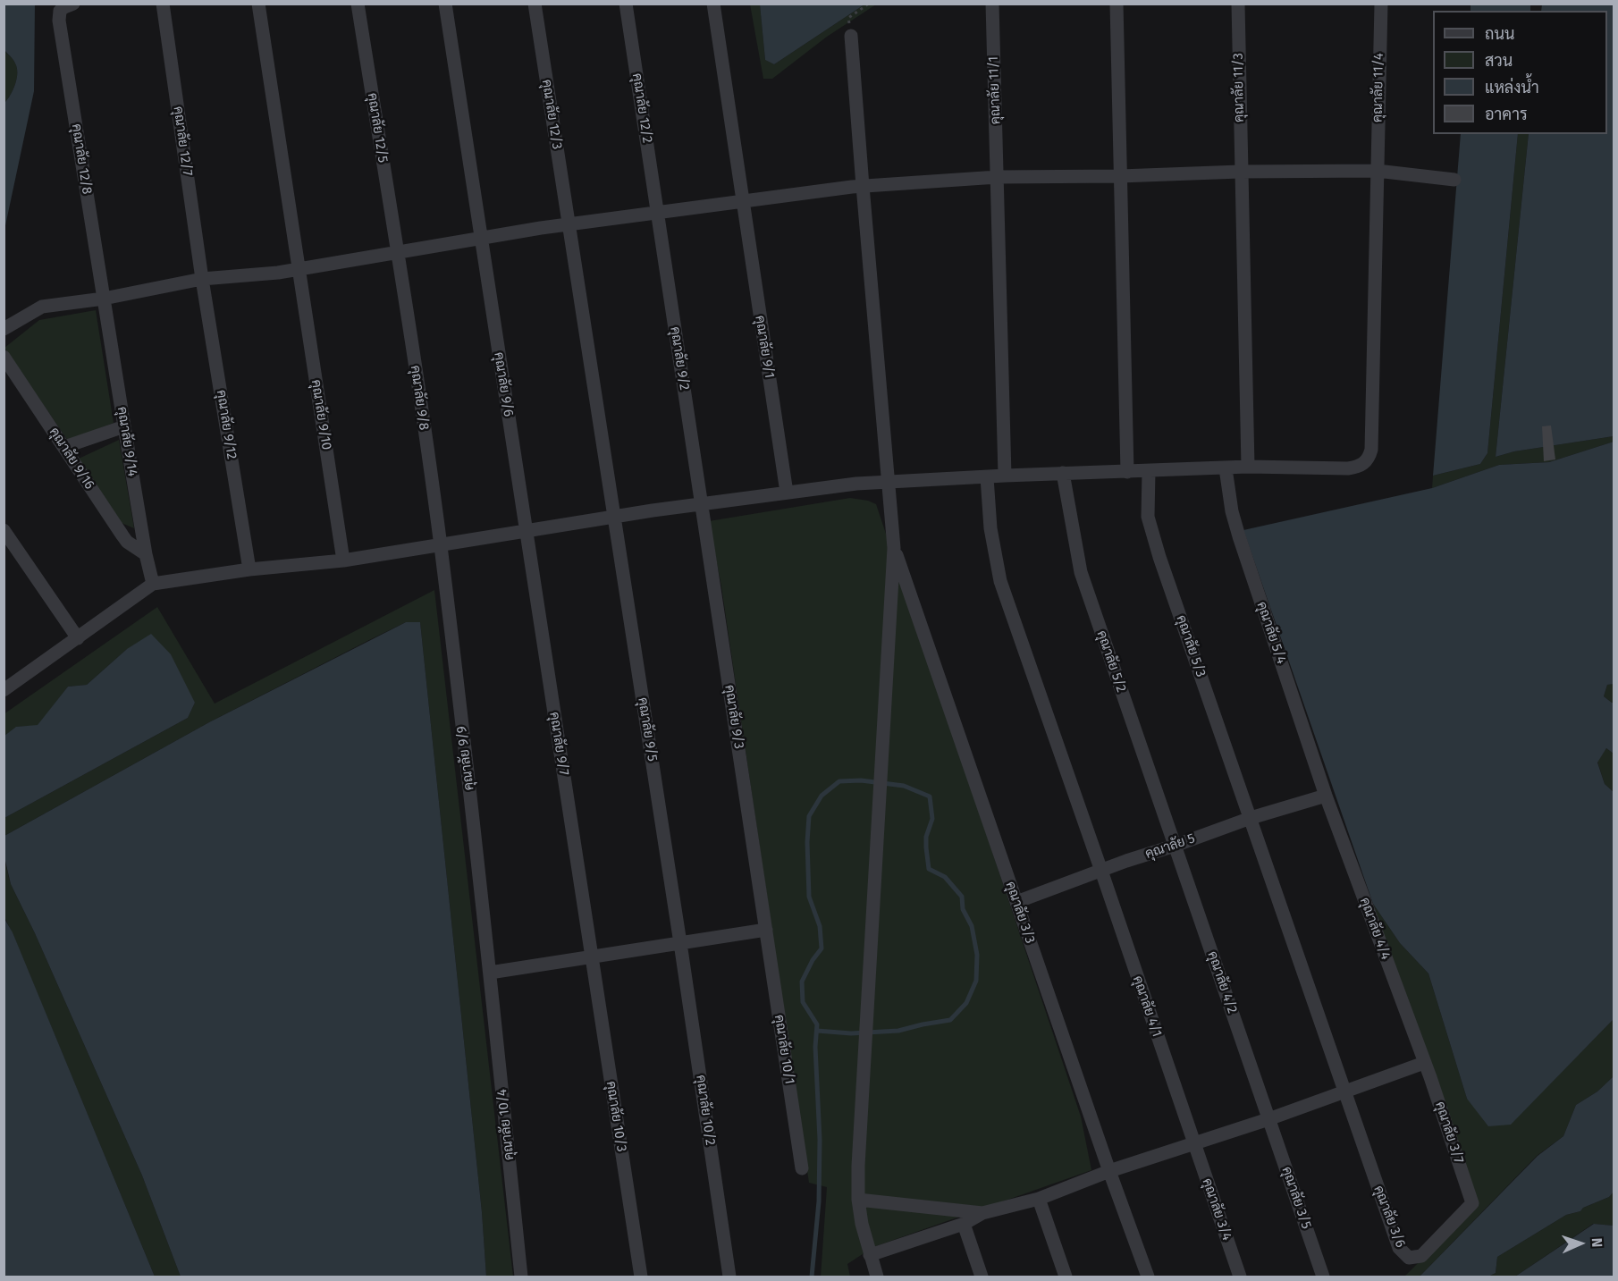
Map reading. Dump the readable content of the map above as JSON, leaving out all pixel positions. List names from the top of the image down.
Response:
{
  "streets": {
    "street": [
      "คุณาลัย 11/3",
      "คุณาลัย 11/4",
      "คุณาลัย 11/1",
      "คุณาลัย 12/2",
      "คุณาลัย 12/3",
      "คุณาลัย 12/5",
      "คุณาลัย 12/7",
      "คุณาลัย 12/8",
      "คุณาลัย 9/1",
      "คุณาลัย 9/2",
      "คุณาลัย 9/6",
      "คุณาลัย 9/8",
      "คุณาลัย 9/10",
      "คุณาลัย 9/12",
      "คุณาลัย 9/14",
      "คุณาลัย 9/16",
      "คุณาลัย 5/4",
      "คุณาลัย 5/3",
      "คุณาลัย 5/2",
      "คุณาลัย 9/3",
      "คุณาลัย 9/5",
      "คุณาลัย 9/7",
      "คุณาลัย 9/9",
      "คุณาลัย 5",
      "คุณาลัย 3/3",
      "คุณาลัย 4/4",
      "คุณาลัย 4/2",
      "คุณาลัย 4/1",
      "คุณาลัย 10/1",
      "คุณาลัย 10/2",
      "คุณาลัย 10/3",
      "คุณาลัย 10/4",
      "คุณาลัย 3/7",
      "คุณาลัย 3/5",
      "คุณาลัย 3/4",
      "คุณาลัย 3/6"
    ]
  },
  "crossings": [
    ["คุณาลัย 11/3", "คุณาลัย 11/4"],
    ["คุณาลัย 12/2", "คุณาลัย 9/2"],
    ["คุณาลัย 12/3", "คุณาลัย 9/5"],
    ["คุณาลัย 12/5", "คุณาลัย 9/8"],
    ["คุณาลัย 12/7", "คุณาลัย 9/12"],
    ["คุณาลัย 12/8", "คุณาลัย 9/14"],
    ["คุณาลัย 9/2", "คุณาลัย 9/3"],
    ["คุณาลัย 9/6", "คุณาลัย 9/7"],
    ["คุณาลัย 9/8", "คุณาลัย 9/9"],
    ["คุณาลัย 9/14", "คุณาลัย 9/16"],
    ["คุณาลัย 5/4", "คุณาลัย 5"],
    ["คุณาลัย 5/4", "คุณาลัย 4/4"],
    ["คุณาลัย 5/3", "คุณาลัย 5"],
    ["คุณาลัย 5/3", "คุณาลัย 3/6"],
    ["คุณาลัย 5/2", "คุณาลัย 5"],
    ["คุณาลัย 5/2", "คุณาลัย 4/2"],
    ["คุณาลัย 9/3", "คุณาลัย 10/1"],
    ["คุณาลัย 9/5", "คุณาลัย 10/2"],
    ["คุณาลัย 9/7", "คุณาลัย 10/3"],
    ["คุณาลัย 9/9", "คุณาลัย 10/4"],
    ["คุณาลัย 5", "คุณาลัย 3/3"],
    ["คุณาลัย 5", "คุณาลัย 4/4"],
    ["คุณาลัย 5", "คุณาลัย 4/2"],
    ["คุณาลัย 5", "คุณาลัย 4/1"],
    ["คุณาลัย 4/4", "คุณาลัย 3/7"],
    ["คุณาลัย 4/2", "คุณาลัย 3/5"],
    ["คุณาลัย 4/1", "คุณาลัย 3/4"],
    ["คุณาลัย 3/7", "คุณาลัย 3/6"]
  ],
  "legend": [
    "ถนน",
    "สวน",
    "แหล่งน้ำ",
    "อาคาร"
  ],
  "north": "right"
}
